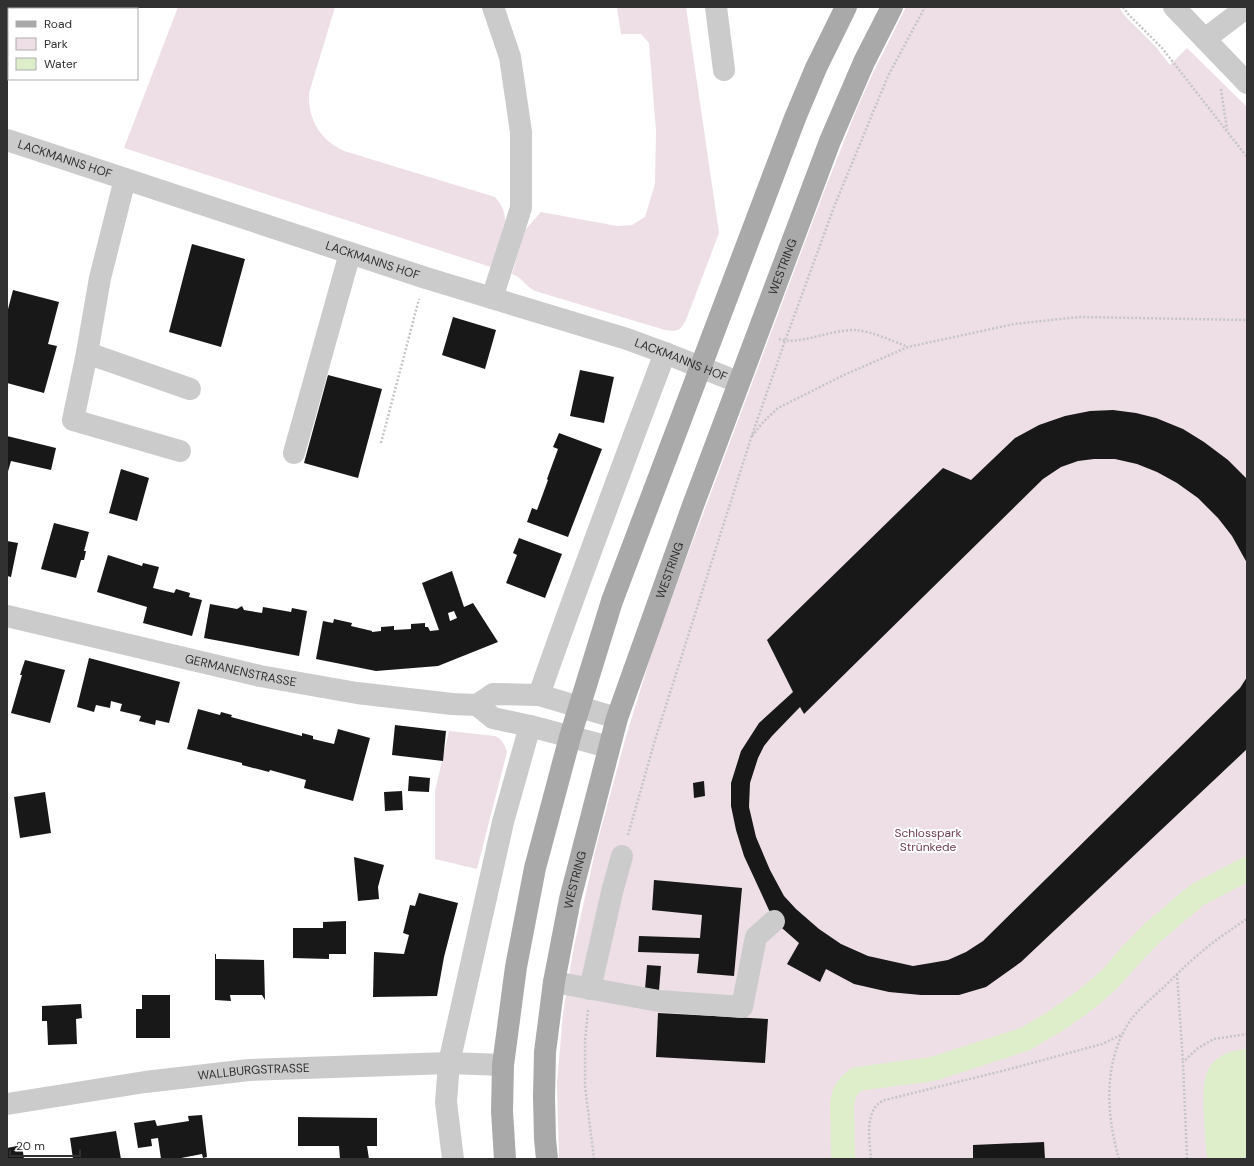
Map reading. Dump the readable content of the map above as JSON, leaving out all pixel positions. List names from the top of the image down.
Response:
{
  "streets": {
    "main road": ["WESTRING"],
    "street": ["LACKMANNS HOF", "GERMANENSTRASSE", "WALLBURGSTRASSE"]
  },
  "crossings": [
    ["LACKMANNS HOF", "WESTRING"]
  ],
  "parks": ["Schlosspark Strünkede"],
  "legend": ["Road", "Park", "Water"],
  "scale_bar": "20 m"
}
